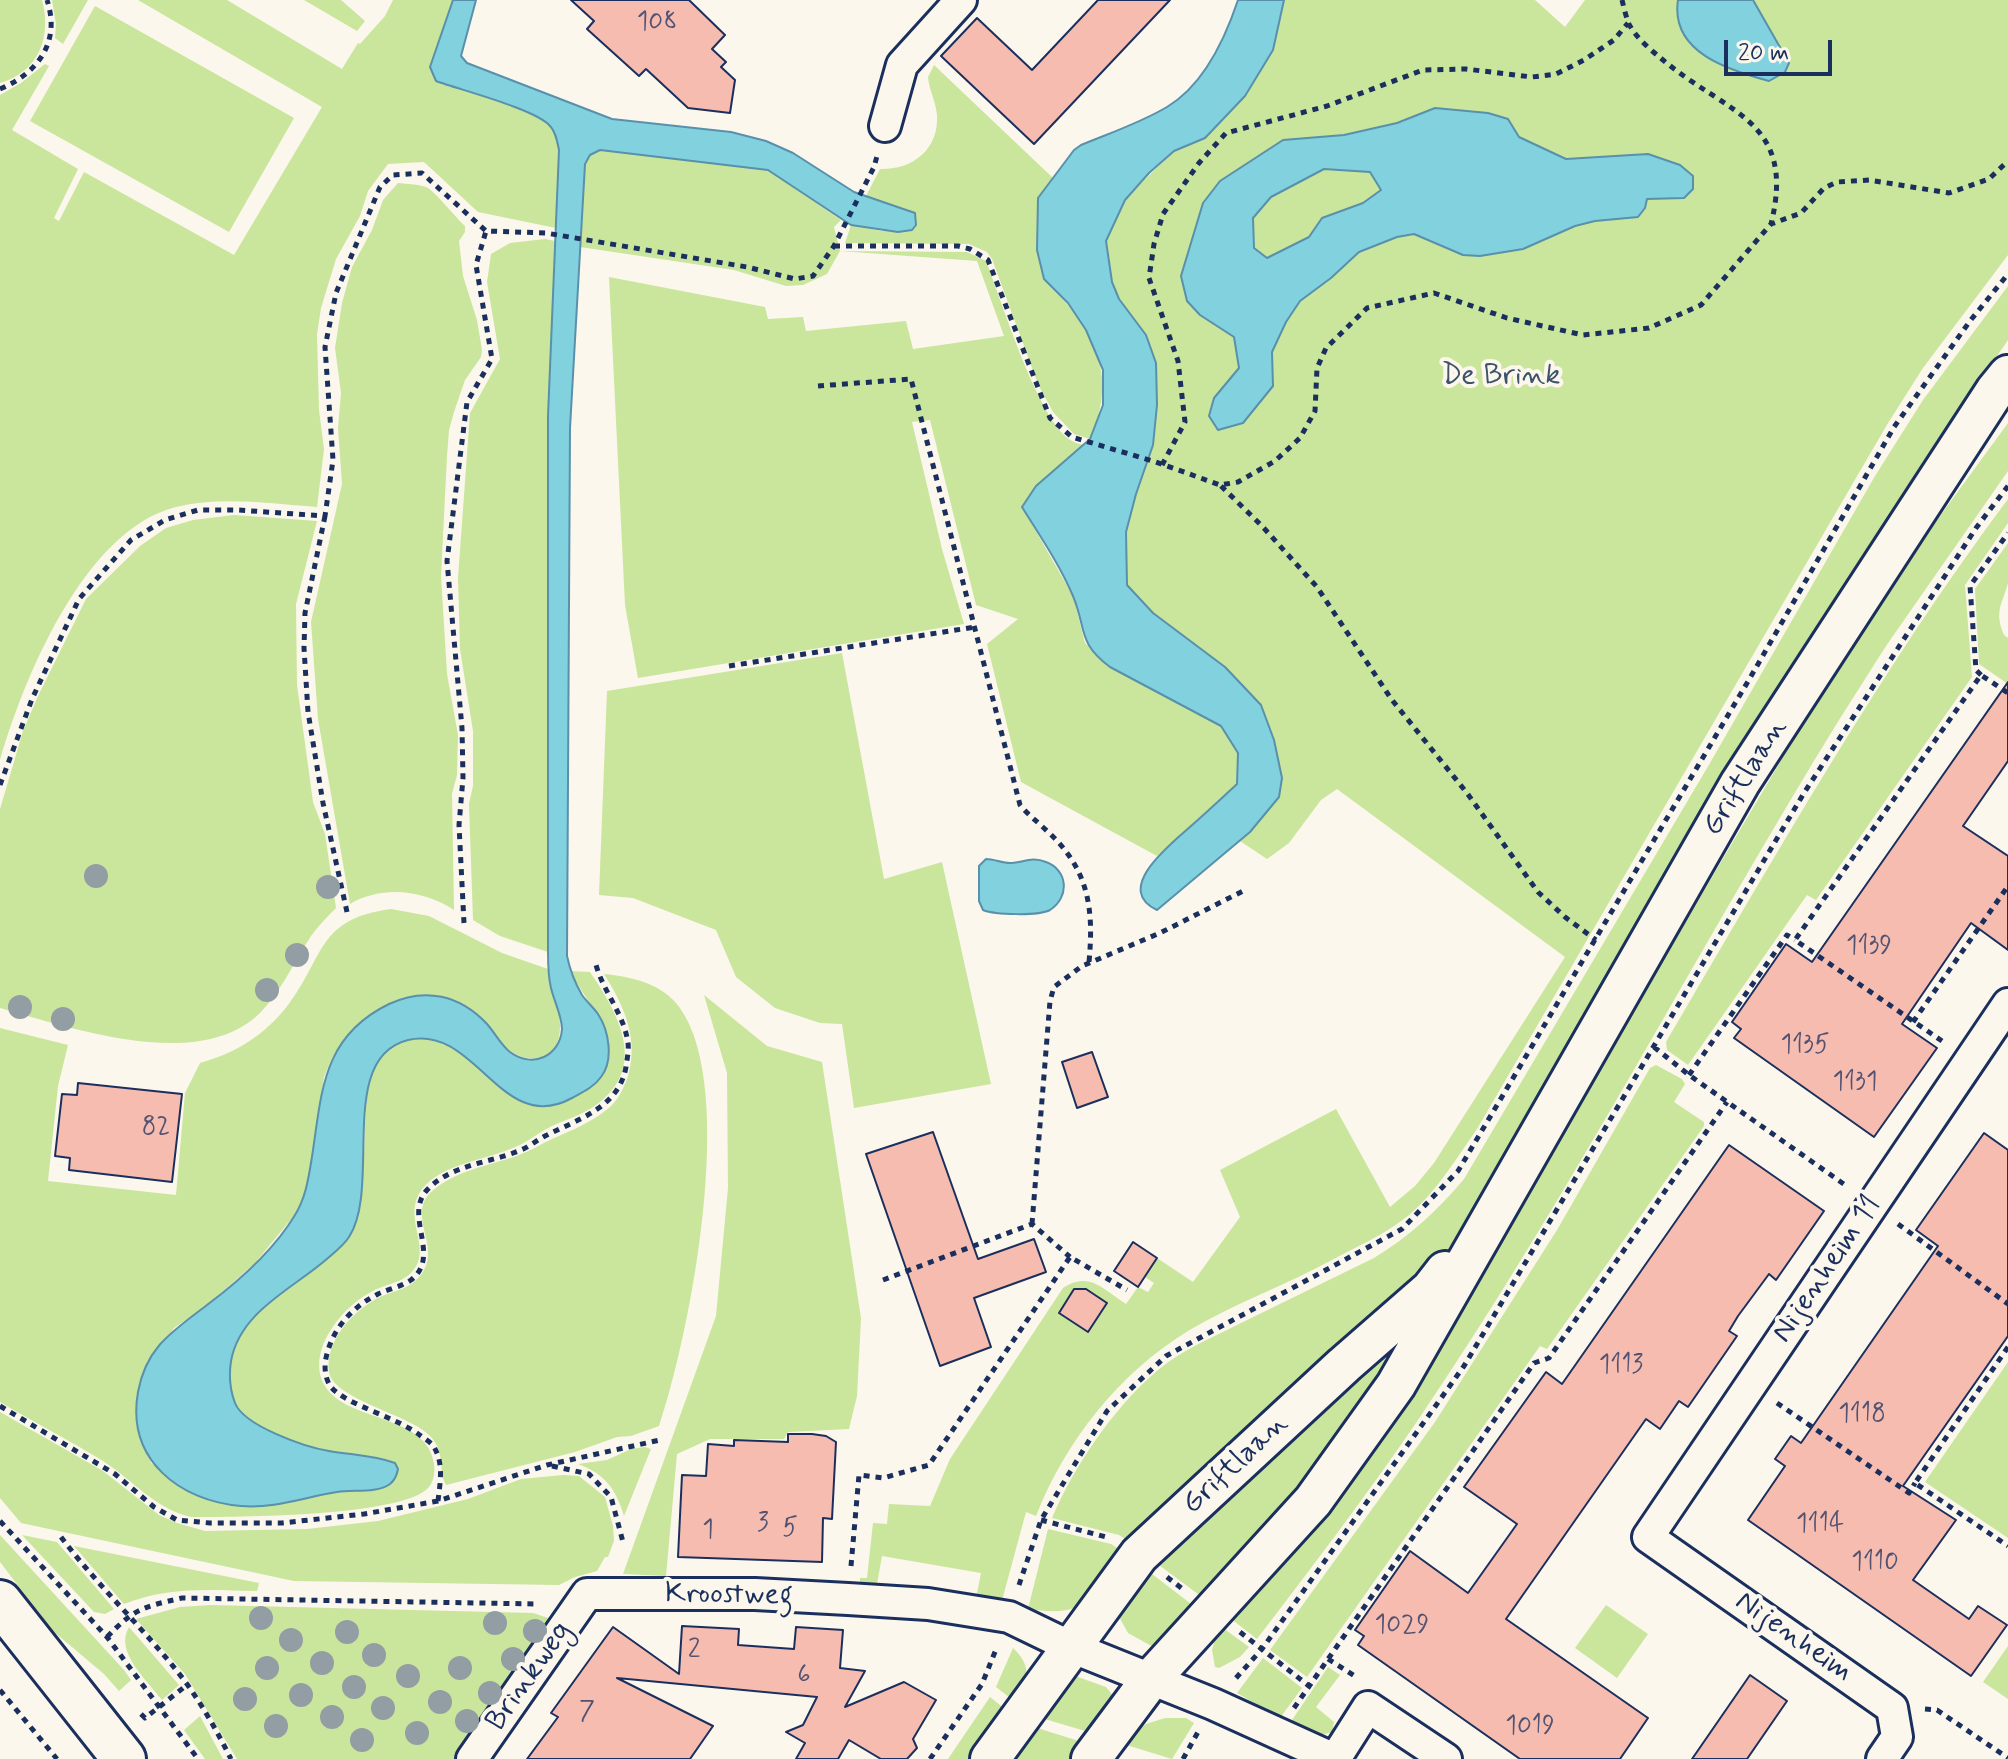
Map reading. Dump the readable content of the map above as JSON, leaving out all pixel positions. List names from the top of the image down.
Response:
{
  "streets": {
    "street": [
      "Griftlaan",
      "Nijenheim 11",
      "Kroostweg",
      "Nijenheim",
      "Brinkweg"
    ]
  },
  "crossings": [
    ["Griftlaan", "Kroostweg"],
    ["Nijenheim 11", "Nijenheim"],
    ["Kroostweg", "Brinkweg"]
  ],
  "parks": ["De Brink"],
  "house_numbers": [
    "108",
    "1139",
    "1135",
    "1131",
    "82",
    "1113",
    "1118",
    "3",
    "1114",
    "5",
    "1",
    "1110",
    "1029",
    "2",
    "6",
    "7",
    "1019"
  ],
  "scale_bar": "20 m"
}
